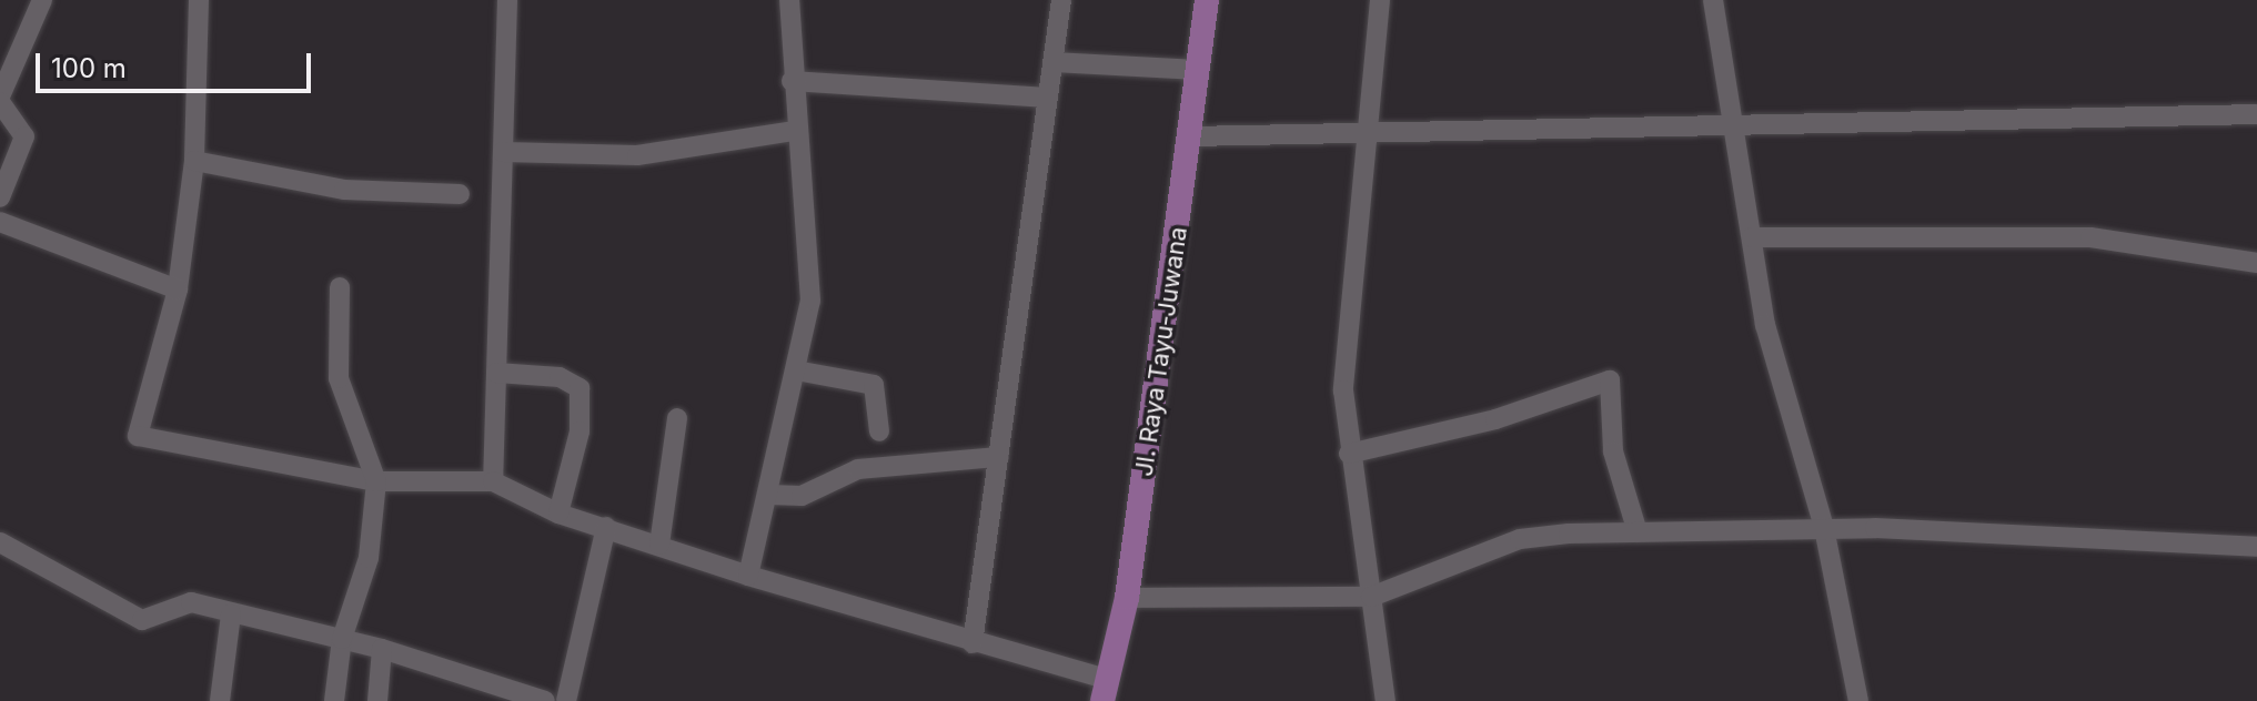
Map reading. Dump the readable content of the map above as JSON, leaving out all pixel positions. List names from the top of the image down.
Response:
{
  "streets": {
    "main road": ["Jl. Raya Tayu-Juwana"]
  },
  "scale_bar": "100 m"
}
